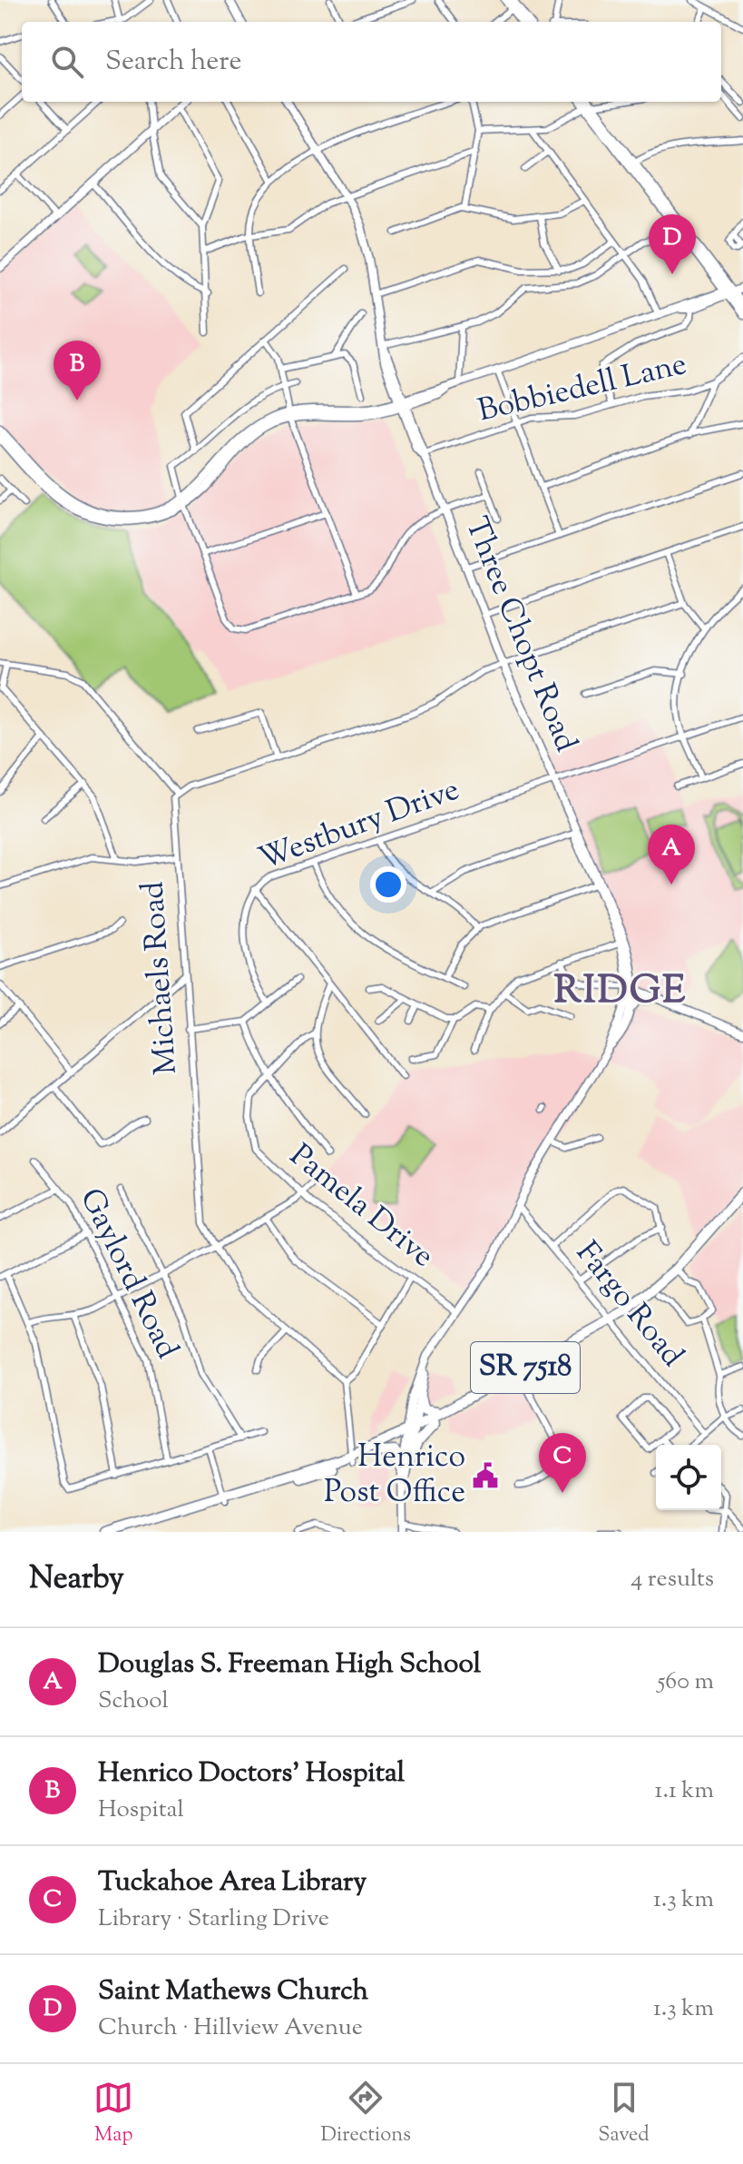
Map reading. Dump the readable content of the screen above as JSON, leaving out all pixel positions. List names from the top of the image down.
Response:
{
  "streets": {
    "highway": ["SR 7518"],
    "main road": ["Three Chopt Road"],
    "street": [
      "Bobbiedell Lane",
      "Westbury Drive",
      "Michaels Road",
      "Pamela Drive",
      "Gaylord Road",
      "Fargo Road"
    ]
  },
  "crossings": [
    ["Bobbiedell Lane", "Three Chopt Road"],
    ["Three Chopt Road", "Westbury Drive"],
    ["Three Chopt Road", "Pamela Drive"],
    ["Three Chopt Road", "Fargo Road"],
    ["Three Chopt Road", "SR 7518"],
    ["Fargo Road", "SR 7518"]
  ],
  "districts": ["RIDGE"],
  "places": {
    "public building": ["Henrico Post Office"]
  },
  "page": {
    "search": "Search here",
    "pins": [
      "D",
      "B",
      "A",
      "C"
    ],
    "heading": ["Nearby", "4 results"],
    "list": [
      {
        "mark": "A",
        "name": "Douglas S. Freeman High School",
        "note": "School",
        "value": "560 m"
      },
      {
        "mark": "B",
        "name": "Henrico Doctors' Hospital",
        "note": "Hospital",
        "value": "1.1 km"
      },
      {
        "mark": "C",
        "name": "Tuckahoe Area Library",
        "note": "Library · Starling Drive",
        "value": "1.3 km"
      },
      {
        "mark": "D",
        "name": "Saint Mathews Church",
        "note": "Church · Hillview Avenue",
        "value": "1.3 km"
      }
    ],
    "nav": ["Map", "Directions", "Saved"]
  }
}
